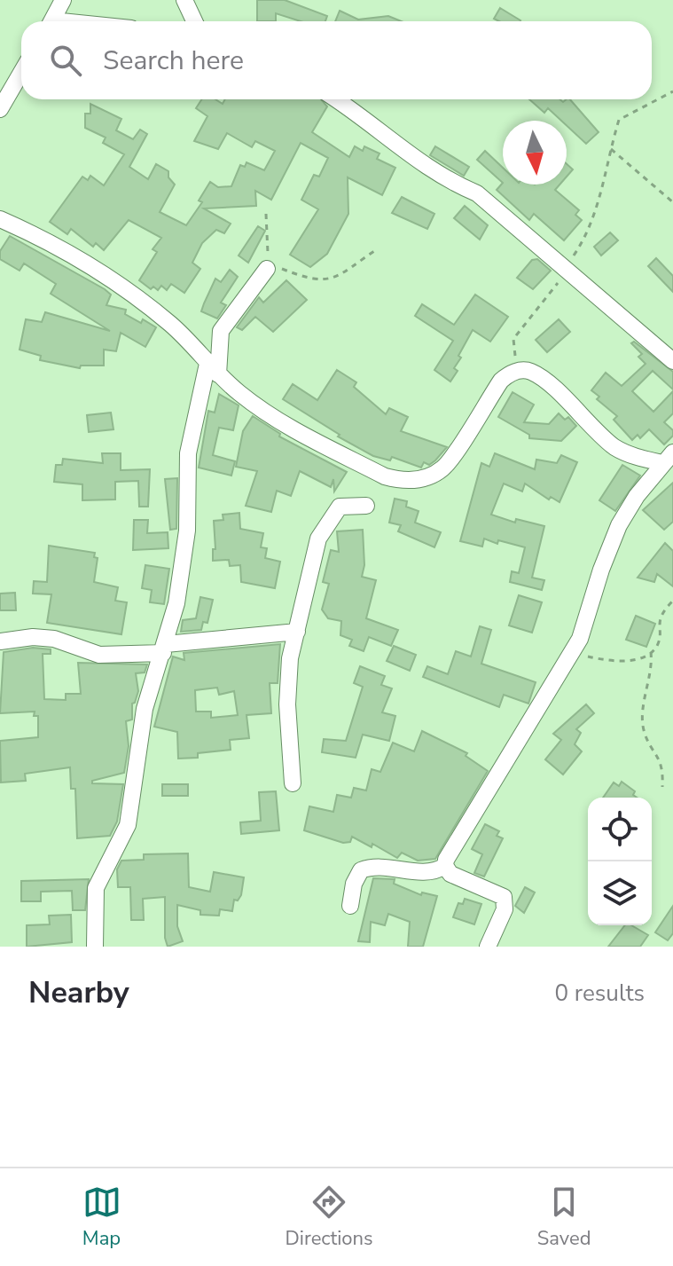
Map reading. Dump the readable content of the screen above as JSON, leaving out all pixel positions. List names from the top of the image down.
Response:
{
  "north": "bottom",
  "page": {
    "search": "Search here",
    "heading": ["Nearby", "0 results"],
    "nav": ["Map", "Directions", "Saved"]
  }
}
